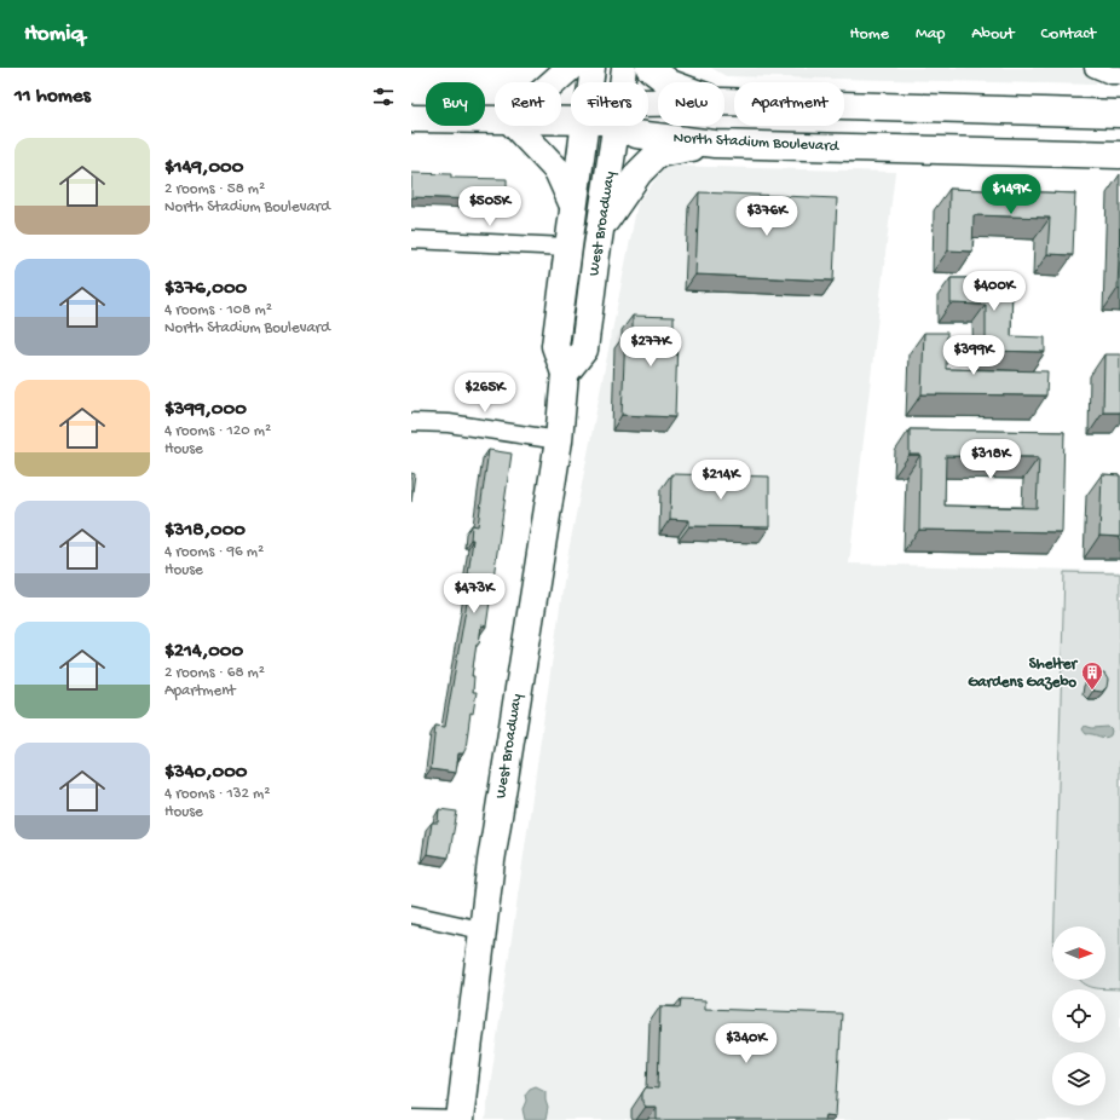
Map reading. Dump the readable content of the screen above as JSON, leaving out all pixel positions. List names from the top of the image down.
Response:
{
  "streets": {
    "main road": ["North Stadium Boulevard", "West Broadway"]
  },
  "places": {
    "building": ["Shelter Gardens Gazebo"]
  },
  "north": "right",
  "page": {
    "header": "Homiq",
    "nav": [
      "Home",
      "Map",
      "About",
      "Contact"
    ],
    "heading": "11 homes",
    "chip": [
      "Buy",
      "Rent",
      "Filters",
      "New",
      "Apartment"
    ],
    "list": [
      {
        "name": "$149,000",
        "note": "2 rooms · 58 m² · North Stadium Boulevard"
      },
      {
        "name": "$376,000",
        "note": "4 rooms · 108 m² · North Stadium Boulevard"
      },
      {
        "name": "$399,000",
        "note": "4 rooms · 120 m² · House"
      },
      {
        "name": "$318,000",
        "note": "4 rooms · 96 m² · House"
      },
      {
        "name": "$214,000",
        "note": "2 rooms · 68 m² · Apartment"
      },
      {
        "name": "$340,000",
        "note": "4 rooms · 132 m² · House"
      }
    ],
    "price": [
      "$149K",
      "$505K",
      "$376K",
      "$400K",
      "$277K",
      "$399K",
      "$265K",
      "$318K",
      "$214K",
      "$473K",
      "$340K"
    ]
  }
}
